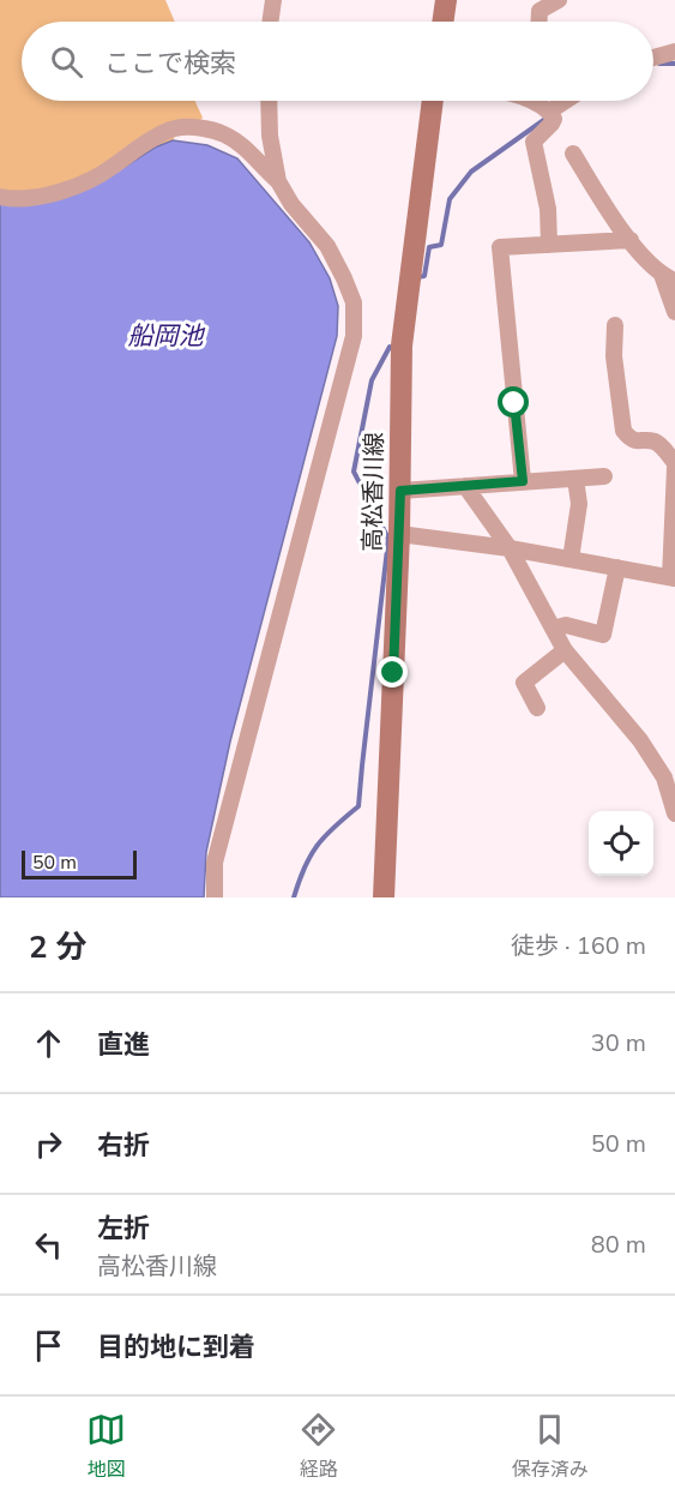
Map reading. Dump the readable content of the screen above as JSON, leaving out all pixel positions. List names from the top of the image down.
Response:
{
  "streets": {
    "main road": ["高松香川線"]
  },
  "water": ["船岡池"],
  "scale_bar": "50 m",
  "page": {
    "search": "ここで検索",
    "scale": "50 m",
    "heading": ["2 分", "徒歩 · 160 m"],
    "list": [
      ["直進", "30 m"],
      ["右折", "50 m"],
      ["左折", "高松香川線", "80 m"],
      "目的地に到着"
    ],
    "nav": ["地図", "経路", "保存済み"]
  }
}
